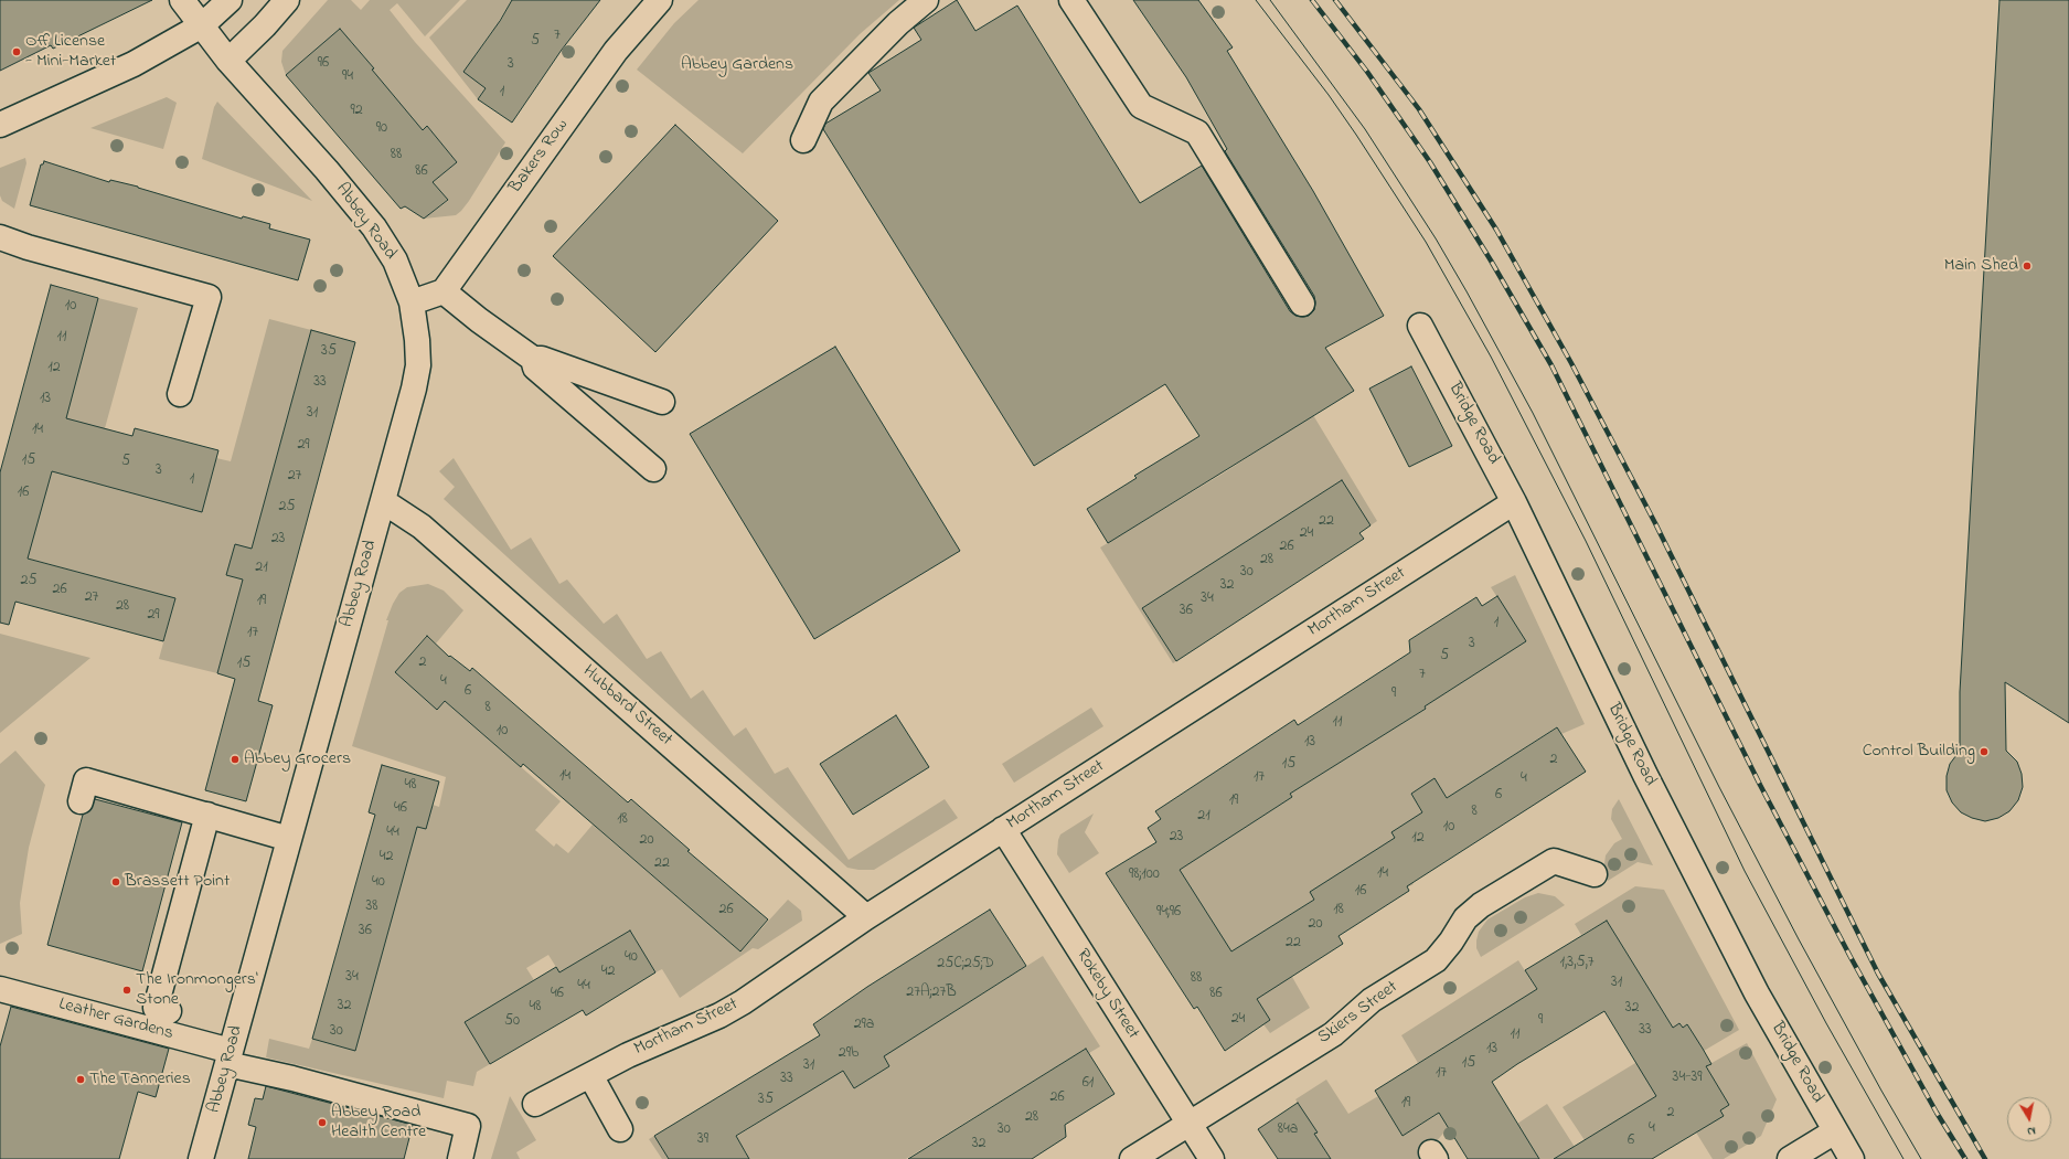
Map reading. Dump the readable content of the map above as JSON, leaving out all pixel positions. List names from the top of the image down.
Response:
{
  "streets": {
    "street": [
      "Bakers Row",
      "Abbey Road",
      "Bridge Road",
      "Mortham Street",
      "Hubbard Street",
      "Rokeby Street",
      "Skiers Street",
      "Leather Gardens"
    ]
  },
  "crossings": [
    ["Abbey Road", "Hubbard Street"],
    ["Abbey Road", "Leather Gardens"],
    ["Bridge Road", "Mortham Street"],
    ["Mortham Street", "Hubbard Street"],
    ["Mortham Street", "Rokeby Street"],
    ["Rokeby Street", "Skiers Street"]
  ],
  "parks": ["Abbey Gardens"],
  "places": [
    "Off License - Mini-Market",
    "Main Shed",
    "Control Building",
    "Abbey Grocers",
    "Brassett Point",
    "The Ironmongers' Stone",
    "The Tanneries",
    "Abbey Road Health Centre"
  ],
  "house_numbers": [
    "7",
    "5",
    "96",
    "3",
    "94",
    "1",
    "92",
    "90",
    "88",
    "86",
    "10",
    "11",
    "35",
    "12",
    "33",
    "13",
    "31",
    "14",
    "29",
    "15",
    "5",
    "3",
    "27",
    "1",
    "16",
    "25",
    "22",
    "24",
    "23",
    "26",
    "28",
    "21",
    "30",
    "25",
    "32",
    "26",
    "27",
    "34",
    "19",
    "28",
    "36",
    "29",
    "1",
    "17",
    "3",
    "5",
    "2",
    "15",
    "7",
    "4",
    "6",
    "9",
    "8",
    "11",
    "10",
    "13",
    "2",
    "15",
    "14",
    "17",
    "4",
    "48",
    "6",
    "19",
    "46",
    "8",
    "21",
    "18",
    "10",
    "44",
    "23",
    "12",
    "20",
    "42",
    "22",
    "14",
    "98;100",
    "40",
    "16",
    "38",
    "26",
    "18",
    "94;96",
    "20",
    "36",
    "22",
    "40",
    "1,3,5,7",
    "25C;25;D",
    "42",
    "34",
    "88",
    "31",
    "44",
    "27A;27B",
    "46",
    "86",
    "32",
    "48",
    "32",
    "24",
    "9",
    "50",
    "29a",
    "33",
    "30",
    "11",
    "13",
    "29b",
    "15",
    "31",
    "17",
    "34-39",
    "33",
    "61",
    "26",
    "35",
    "19",
    "2",
    "28",
    "4",
    "30",
    "84a",
    "39",
    "6",
    "32"
  ],
  "north": "bottom"
}
